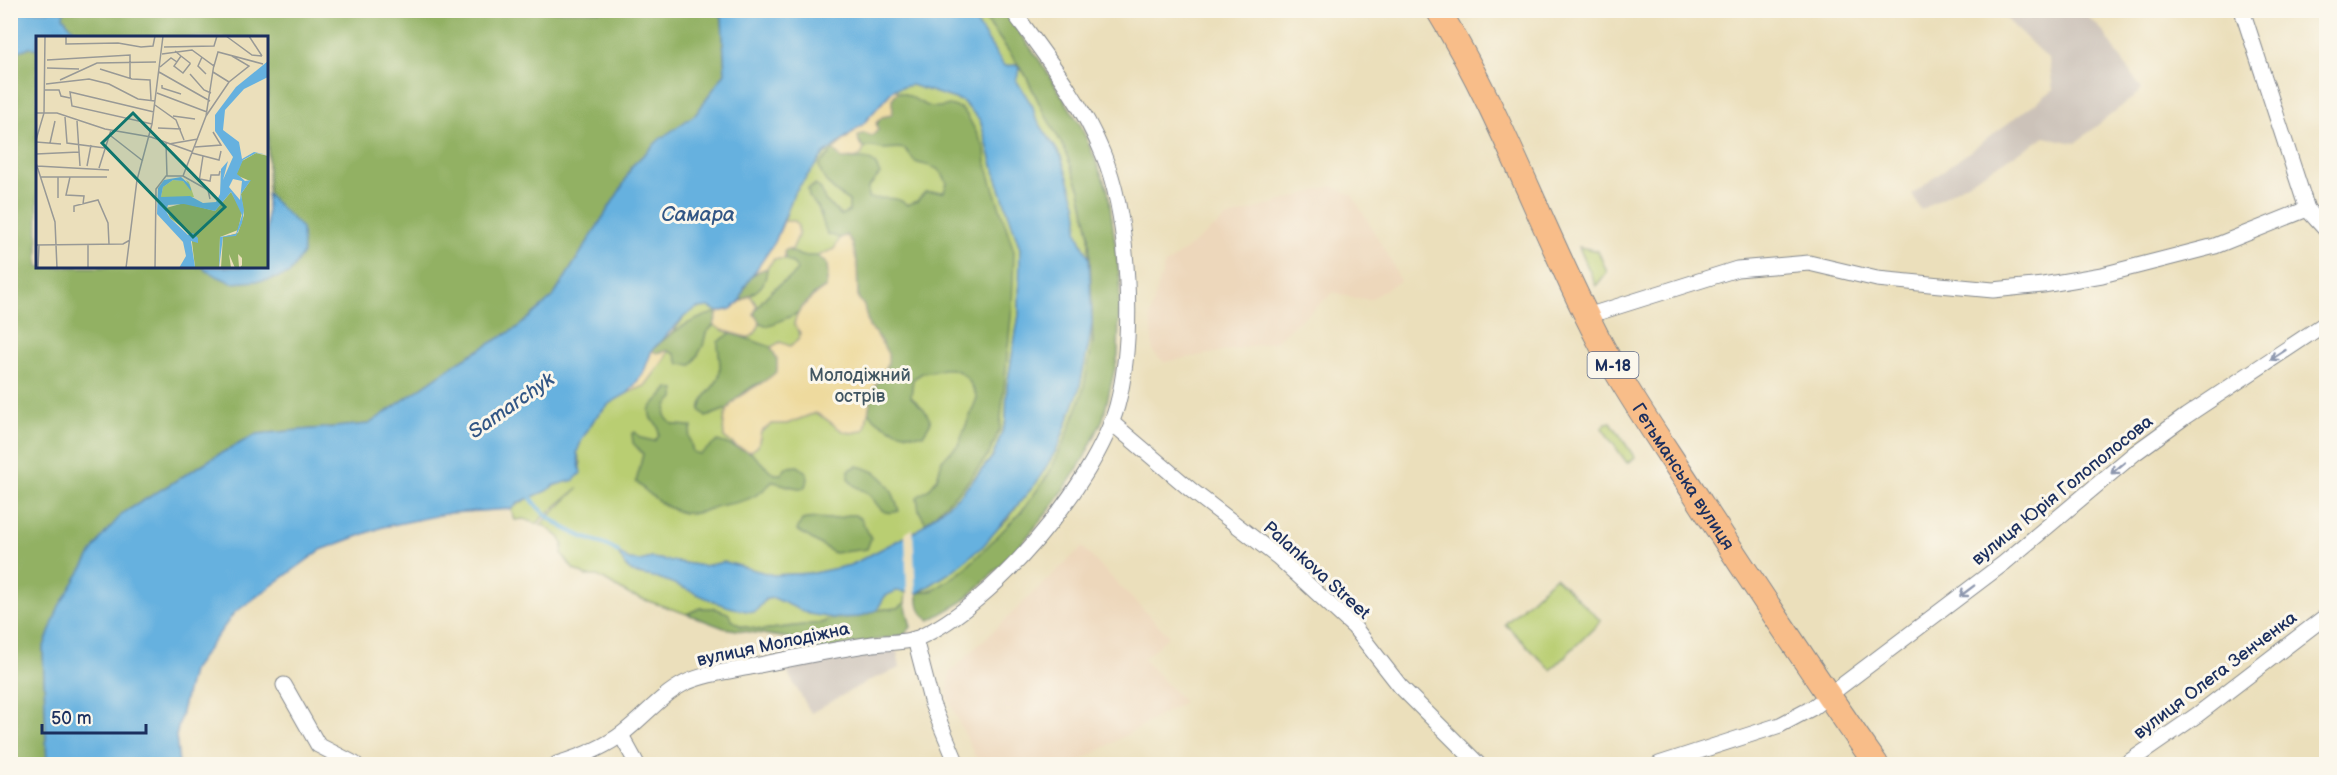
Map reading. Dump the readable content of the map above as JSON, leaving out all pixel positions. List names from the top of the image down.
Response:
{
  "streets": {
    "highway": ["М-18", "Гетьманська вулиця"],
    "street": [
      "вулиця Юрія Голополосова",
      "Palankova Street",
      "вулиця Молодіжна",
      "вулиця Олега Зенченка"
    ]
  },
  "crossings": [
    ["Гетьманська вулиця", "вулиця Юрія Голополосова"]
  ],
  "one_way": ["вулиця Юрія Голополосова"],
  "water": ["Самара", "Samarchyk"],
  "parks": ["Молодіжний острів"],
  "scale_bar": "50 m"
}
